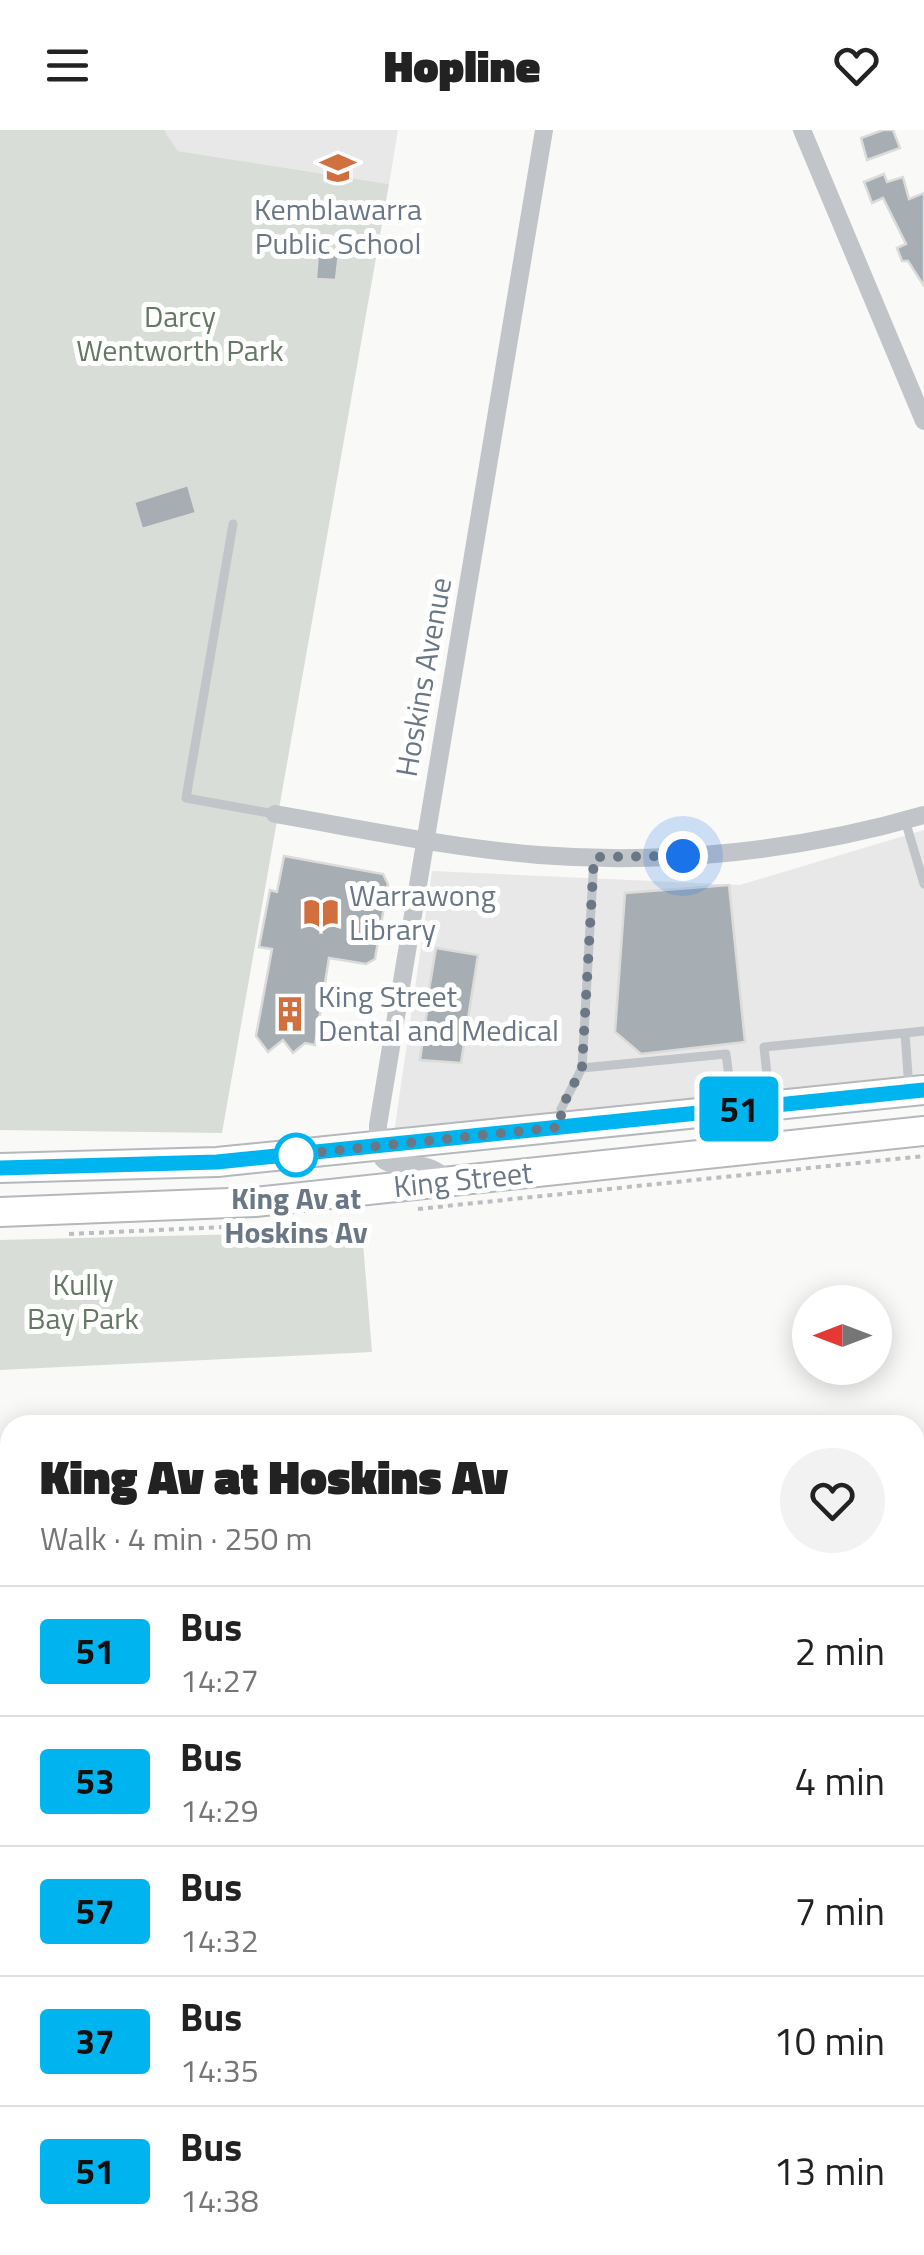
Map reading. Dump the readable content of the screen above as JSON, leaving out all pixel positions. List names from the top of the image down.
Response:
{
  "streets": {
    "main road": ["King Street"],
    "street": ["Hoskins Avenue"]
  },
  "crossings": [
    ["Hoskins Avenue", "King Street"]
  ],
  "parks": ["Darcy Wentworth Park", "Kully Bay Park"],
  "places": {
    "school or university": ["Kemblawarra Public School"],
    "library": ["Warrawong Library"],
    "building": ["King Street Dental and Medical"],
    "other": ["King Av at Hoskins Av"]
  },
  "lines": ["bus line 51"],
  "north": "left",
  "page": {
    "header": "Hopline",
    "on_map": "51",
    "heading": ["King Av at Hoskins Av", "Walk · 4 min · 250 m"],
    "list": [
      {
        "mark": "51",
        "name": "Bus",
        "note": "14:27",
        "value": "2 min"
      },
      {
        "mark": "53",
        "name": "Bus",
        "note": "14:29",
        "value": "4 min"
      },
      {
        "mark": "57",
        "name": "Bus",
        "note": "14:32",
        "value": "7 min"
      },
      {
        "mark": "37",
        "name": "Bus",
        "note": "14:35",
        "value": "10 min"
      },
      {
        "mark": "51",
        "name": "Bus",
        "note": "14:38",
        "value": "13 min"
      }
    ]
  }
}
